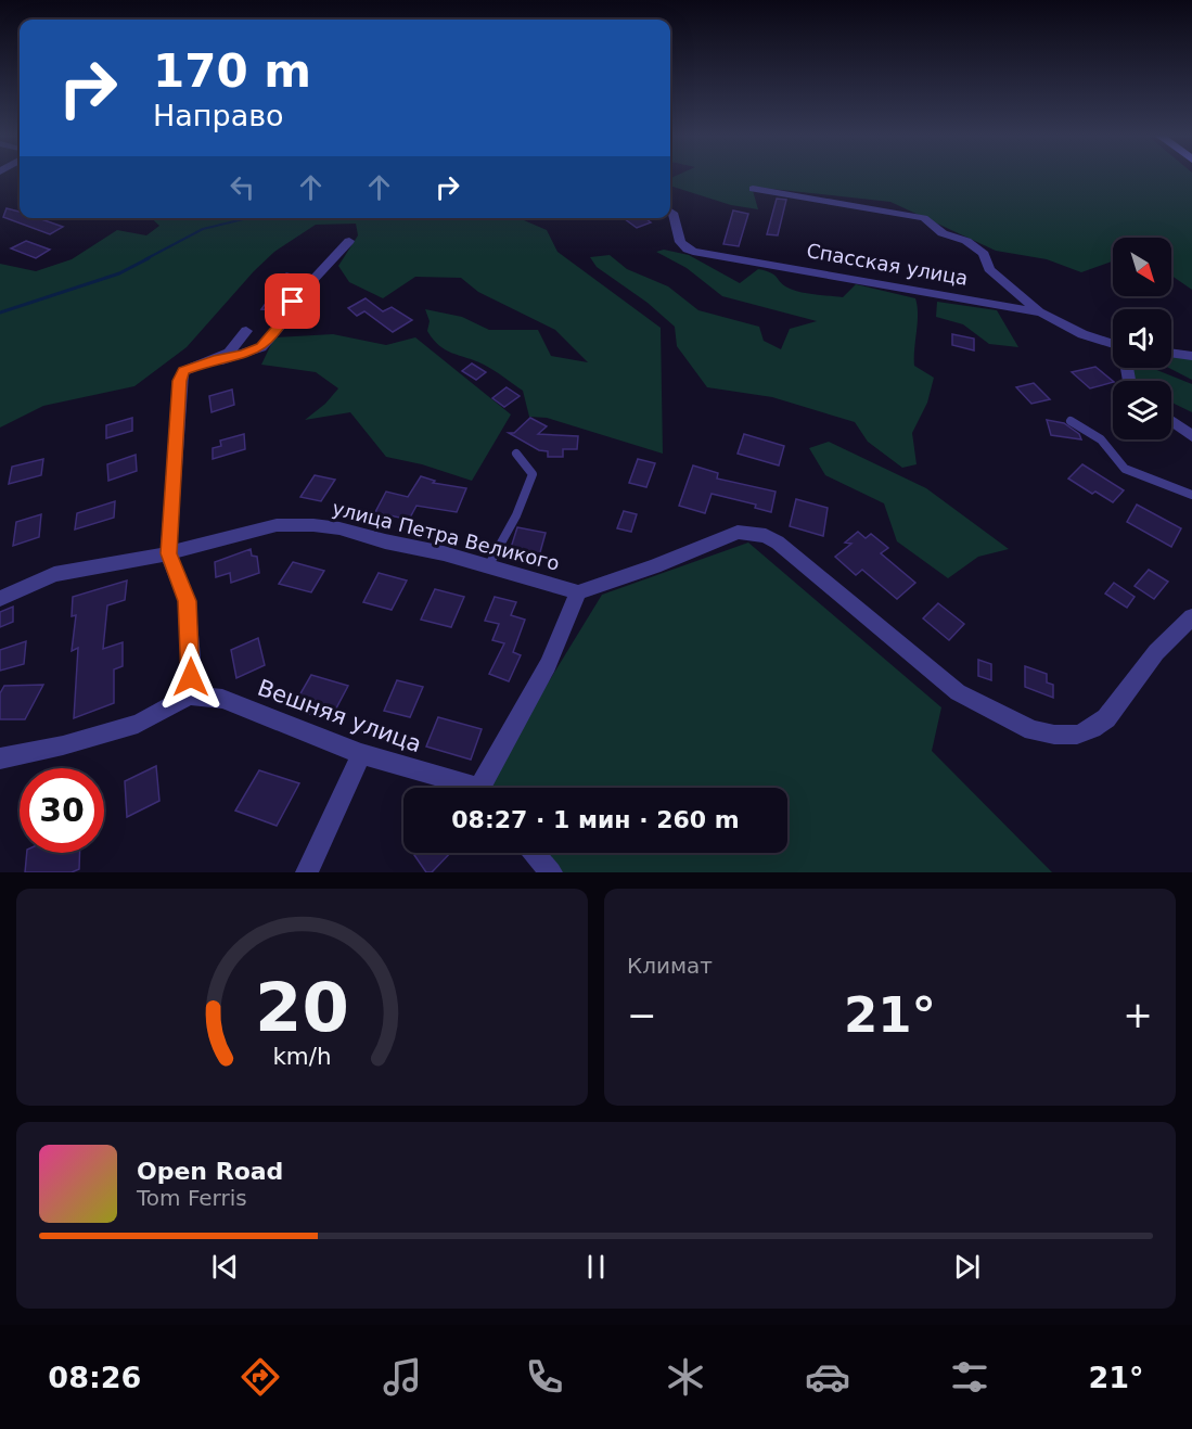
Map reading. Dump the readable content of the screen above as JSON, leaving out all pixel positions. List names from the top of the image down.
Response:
{
  "streets": {
    "street": ["Спасская улица", "улица Петра Великого", "Вешняя улица"]
  },
  "north": "bottom right",
  "page": {
    "turn": ["170 m", "Направо"],
    "limit": "30",
    "trip": "08:27 · 1 мин · 260 m",
    "tile": "Климат",
    "heat": ["−", "21°", "+"],
    "song": ["Open Road", "Tom Ferris"],
    "tabs": ["08:26", "21°"],
    "gauge": ["20", "km/h"]
  }
}
